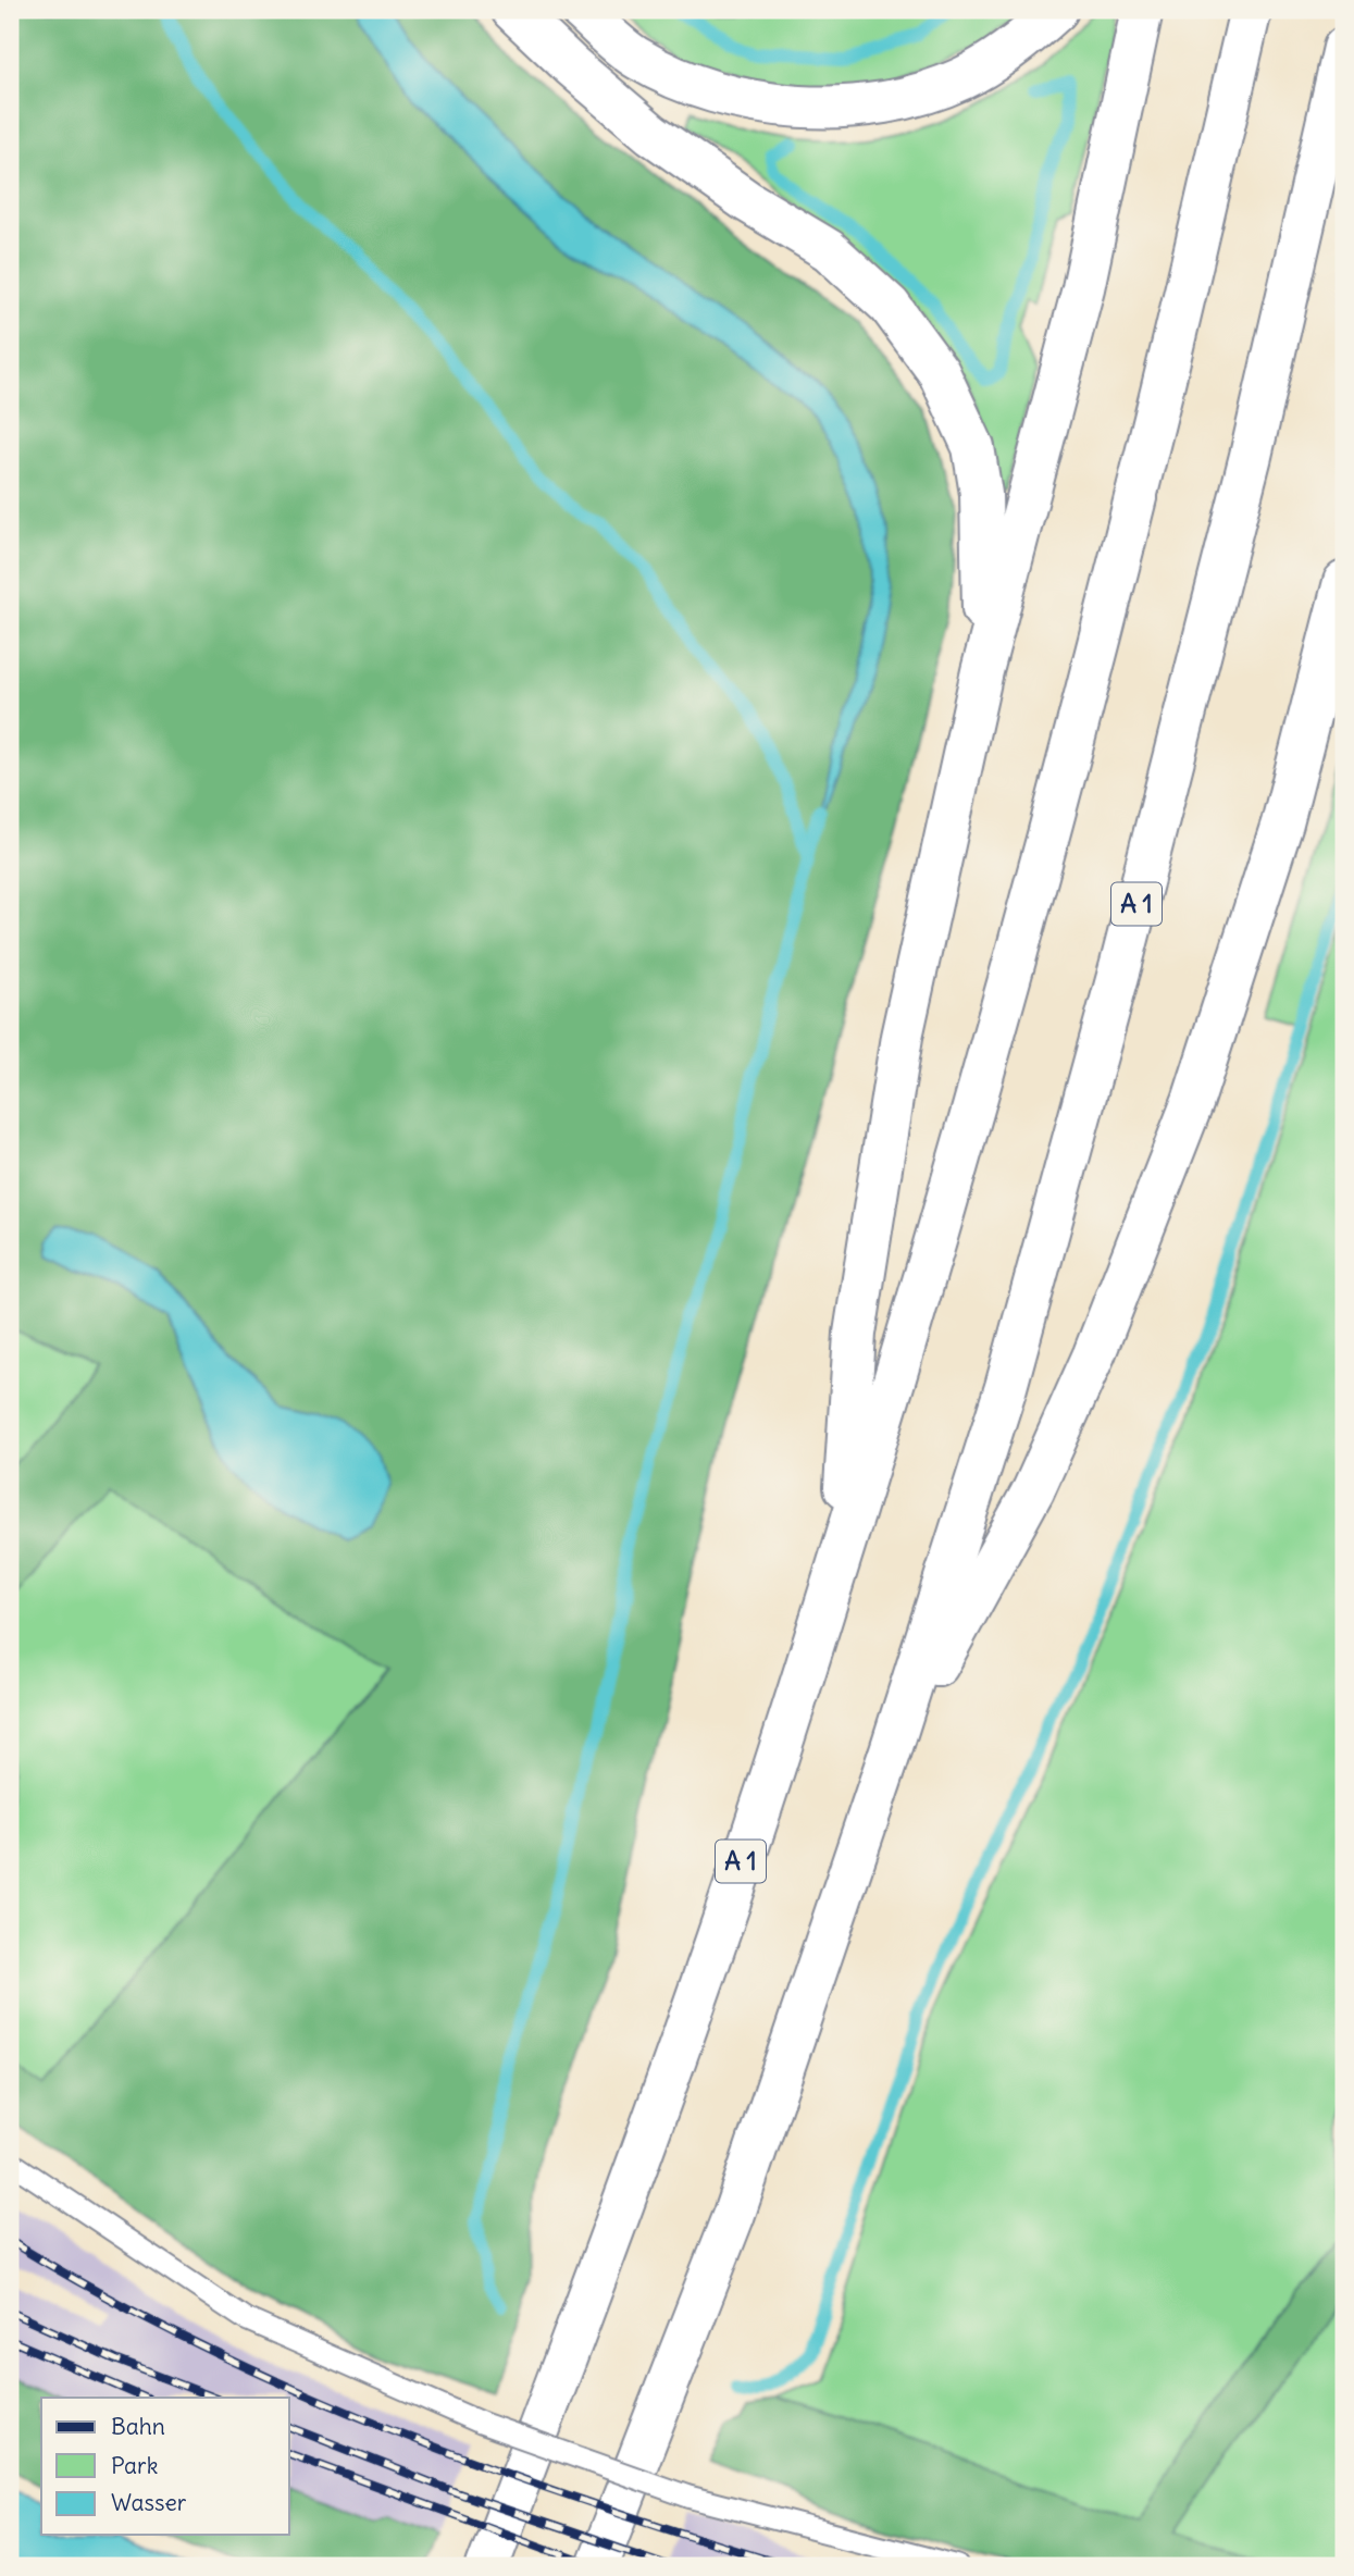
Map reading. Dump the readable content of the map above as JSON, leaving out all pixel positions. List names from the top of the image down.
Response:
{
  "streets": {
    "highway": ["A 1"]
  },
  "legend": ["Bahn", "Park", "Wasser"]
}
